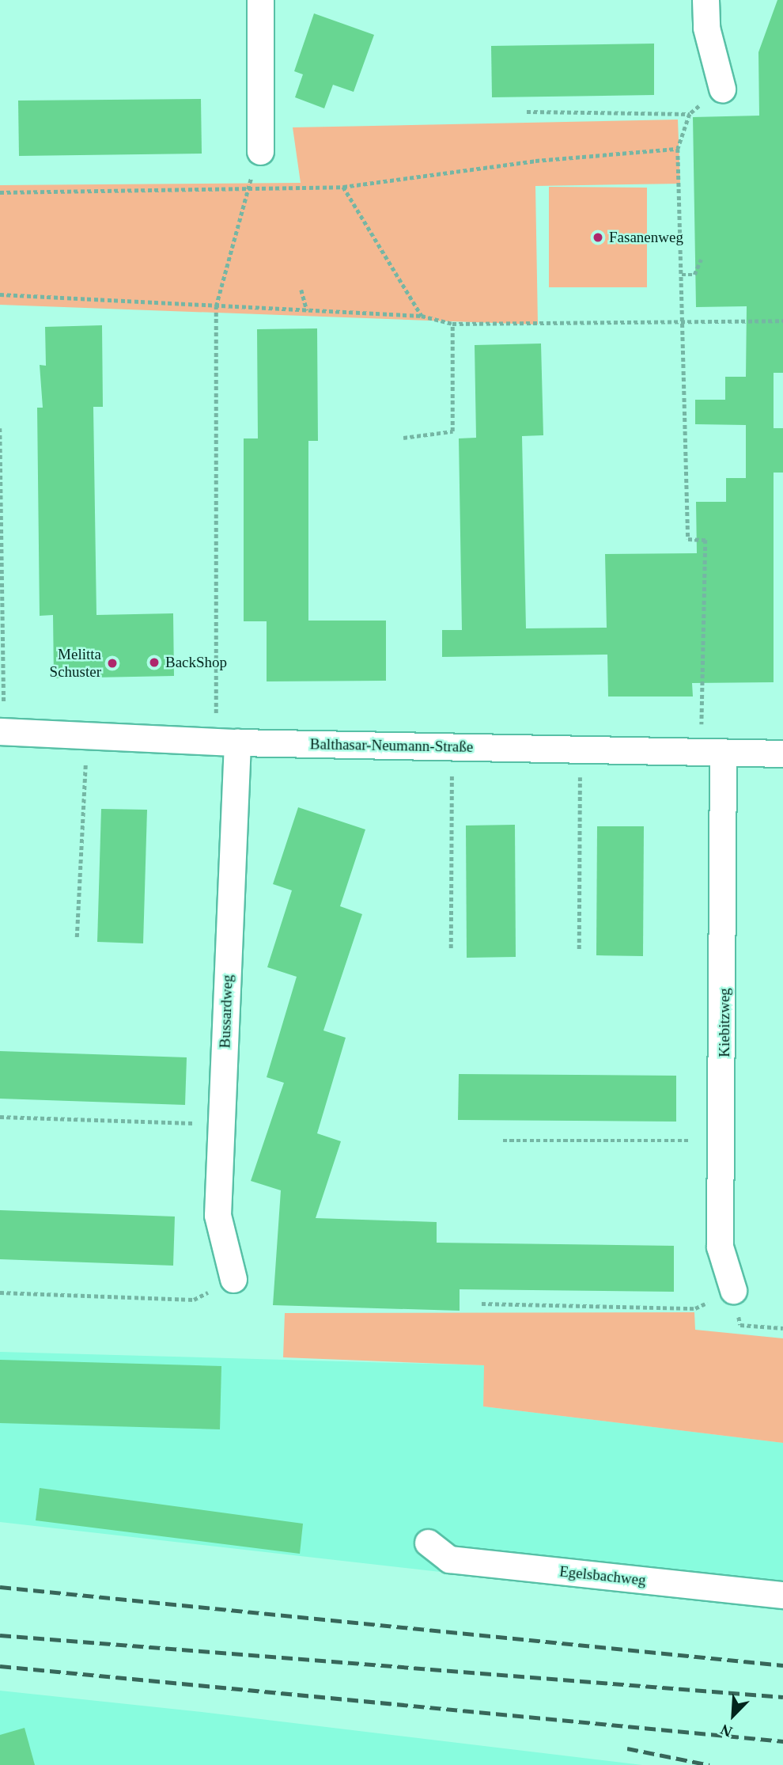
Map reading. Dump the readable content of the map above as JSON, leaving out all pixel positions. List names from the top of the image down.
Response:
{
  "streets": {
    "street": [
      "Balthasar-Neumann-Straße",
      "Bussardweg",
      "Kiebitzweg",
      "Egelsbachweg"
    ]
  },
  "crossings": [
    ["Balthasar-Neumann-Straße", "Bussardweg"],
    ["Balthasar-Neumann-Straße", "Kiebitzweg"]
  ],
  "places": ["Fasanenweg", "BackShop", "Melitta Schuster"],
  "north": "bottom left"
}
